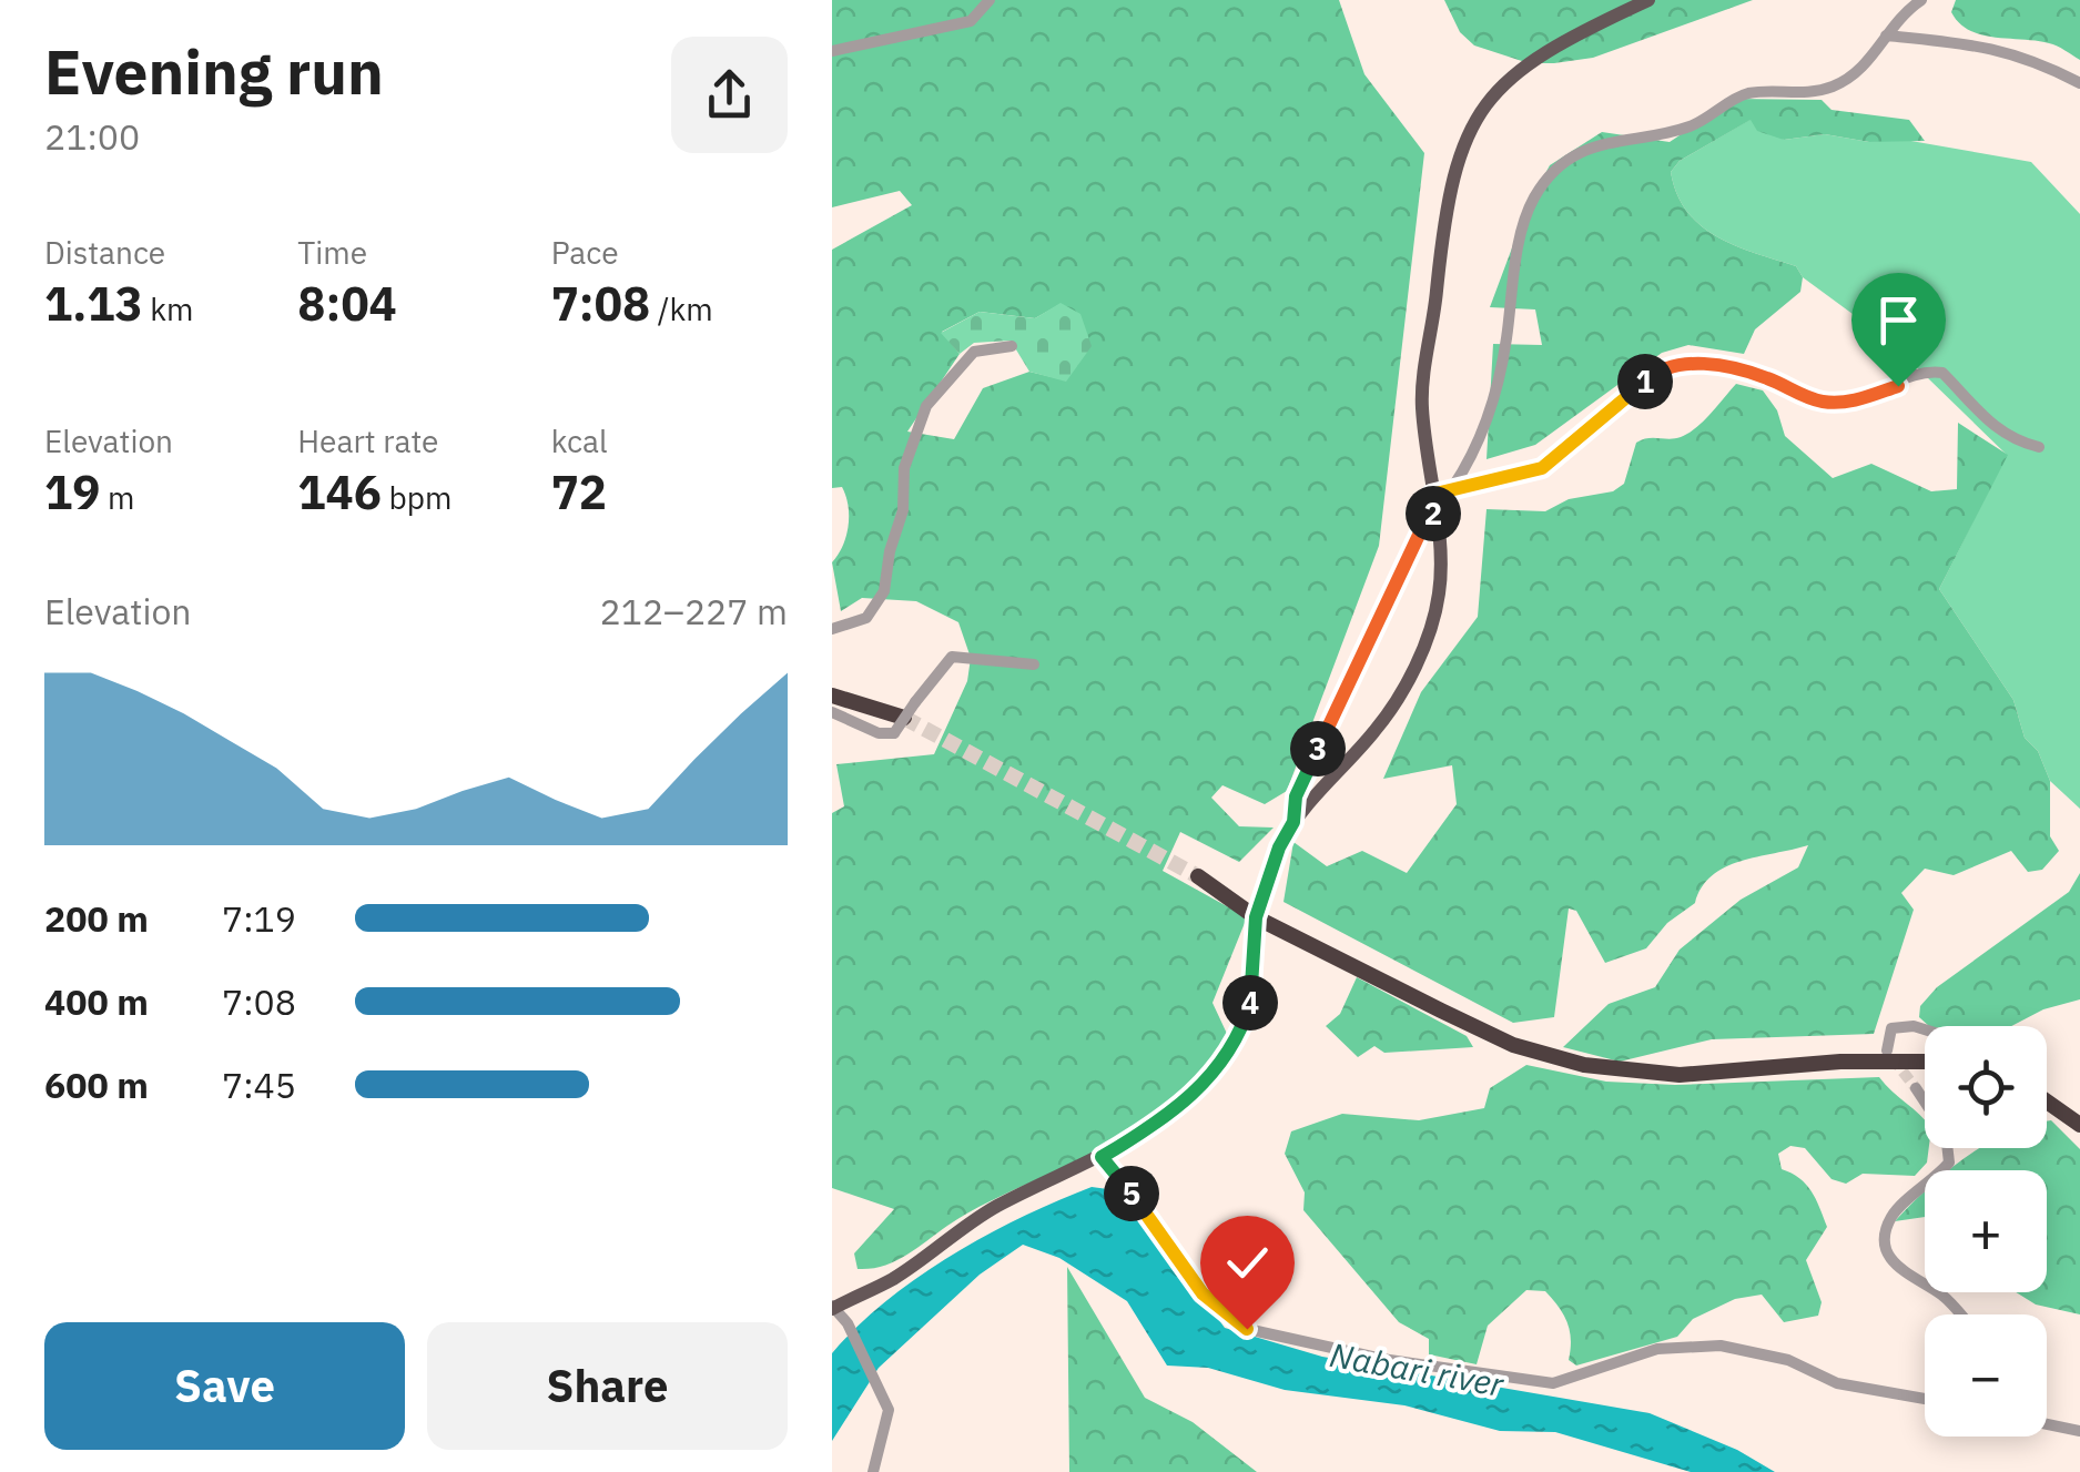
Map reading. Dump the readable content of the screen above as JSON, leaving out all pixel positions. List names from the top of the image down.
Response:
{
  "water": ["Nabari river"],
  "page": {
    "heading": ["Evening run", "21:00"],
    "stats": [
      ["Distance", "1.13 km"],
      ["Time", "8:04"],
      ["Pace", "7:08 /km"],
      ["Elevation", "19 m"],
      ["Heart rate", "146 bpm"],
      ["kcal", "72"]
    ],
    "pins": [
      "1",
      "2",
      "3",
      "4",
      "5"
    ],
    "chart": ["Elevation", "212–227 m"],
    "list": [
      {
        "name": "200 m",
        "note": "7:19"
      },
      {
        "name": "400 m",
        "note": "7:08"
      },
      {
        "name": "600 m",
        "note": "7:45"
      }
    ],
    "map_buttons": ["+", "−"],
    "buttons": ["Save", "Share"]
  }
}
